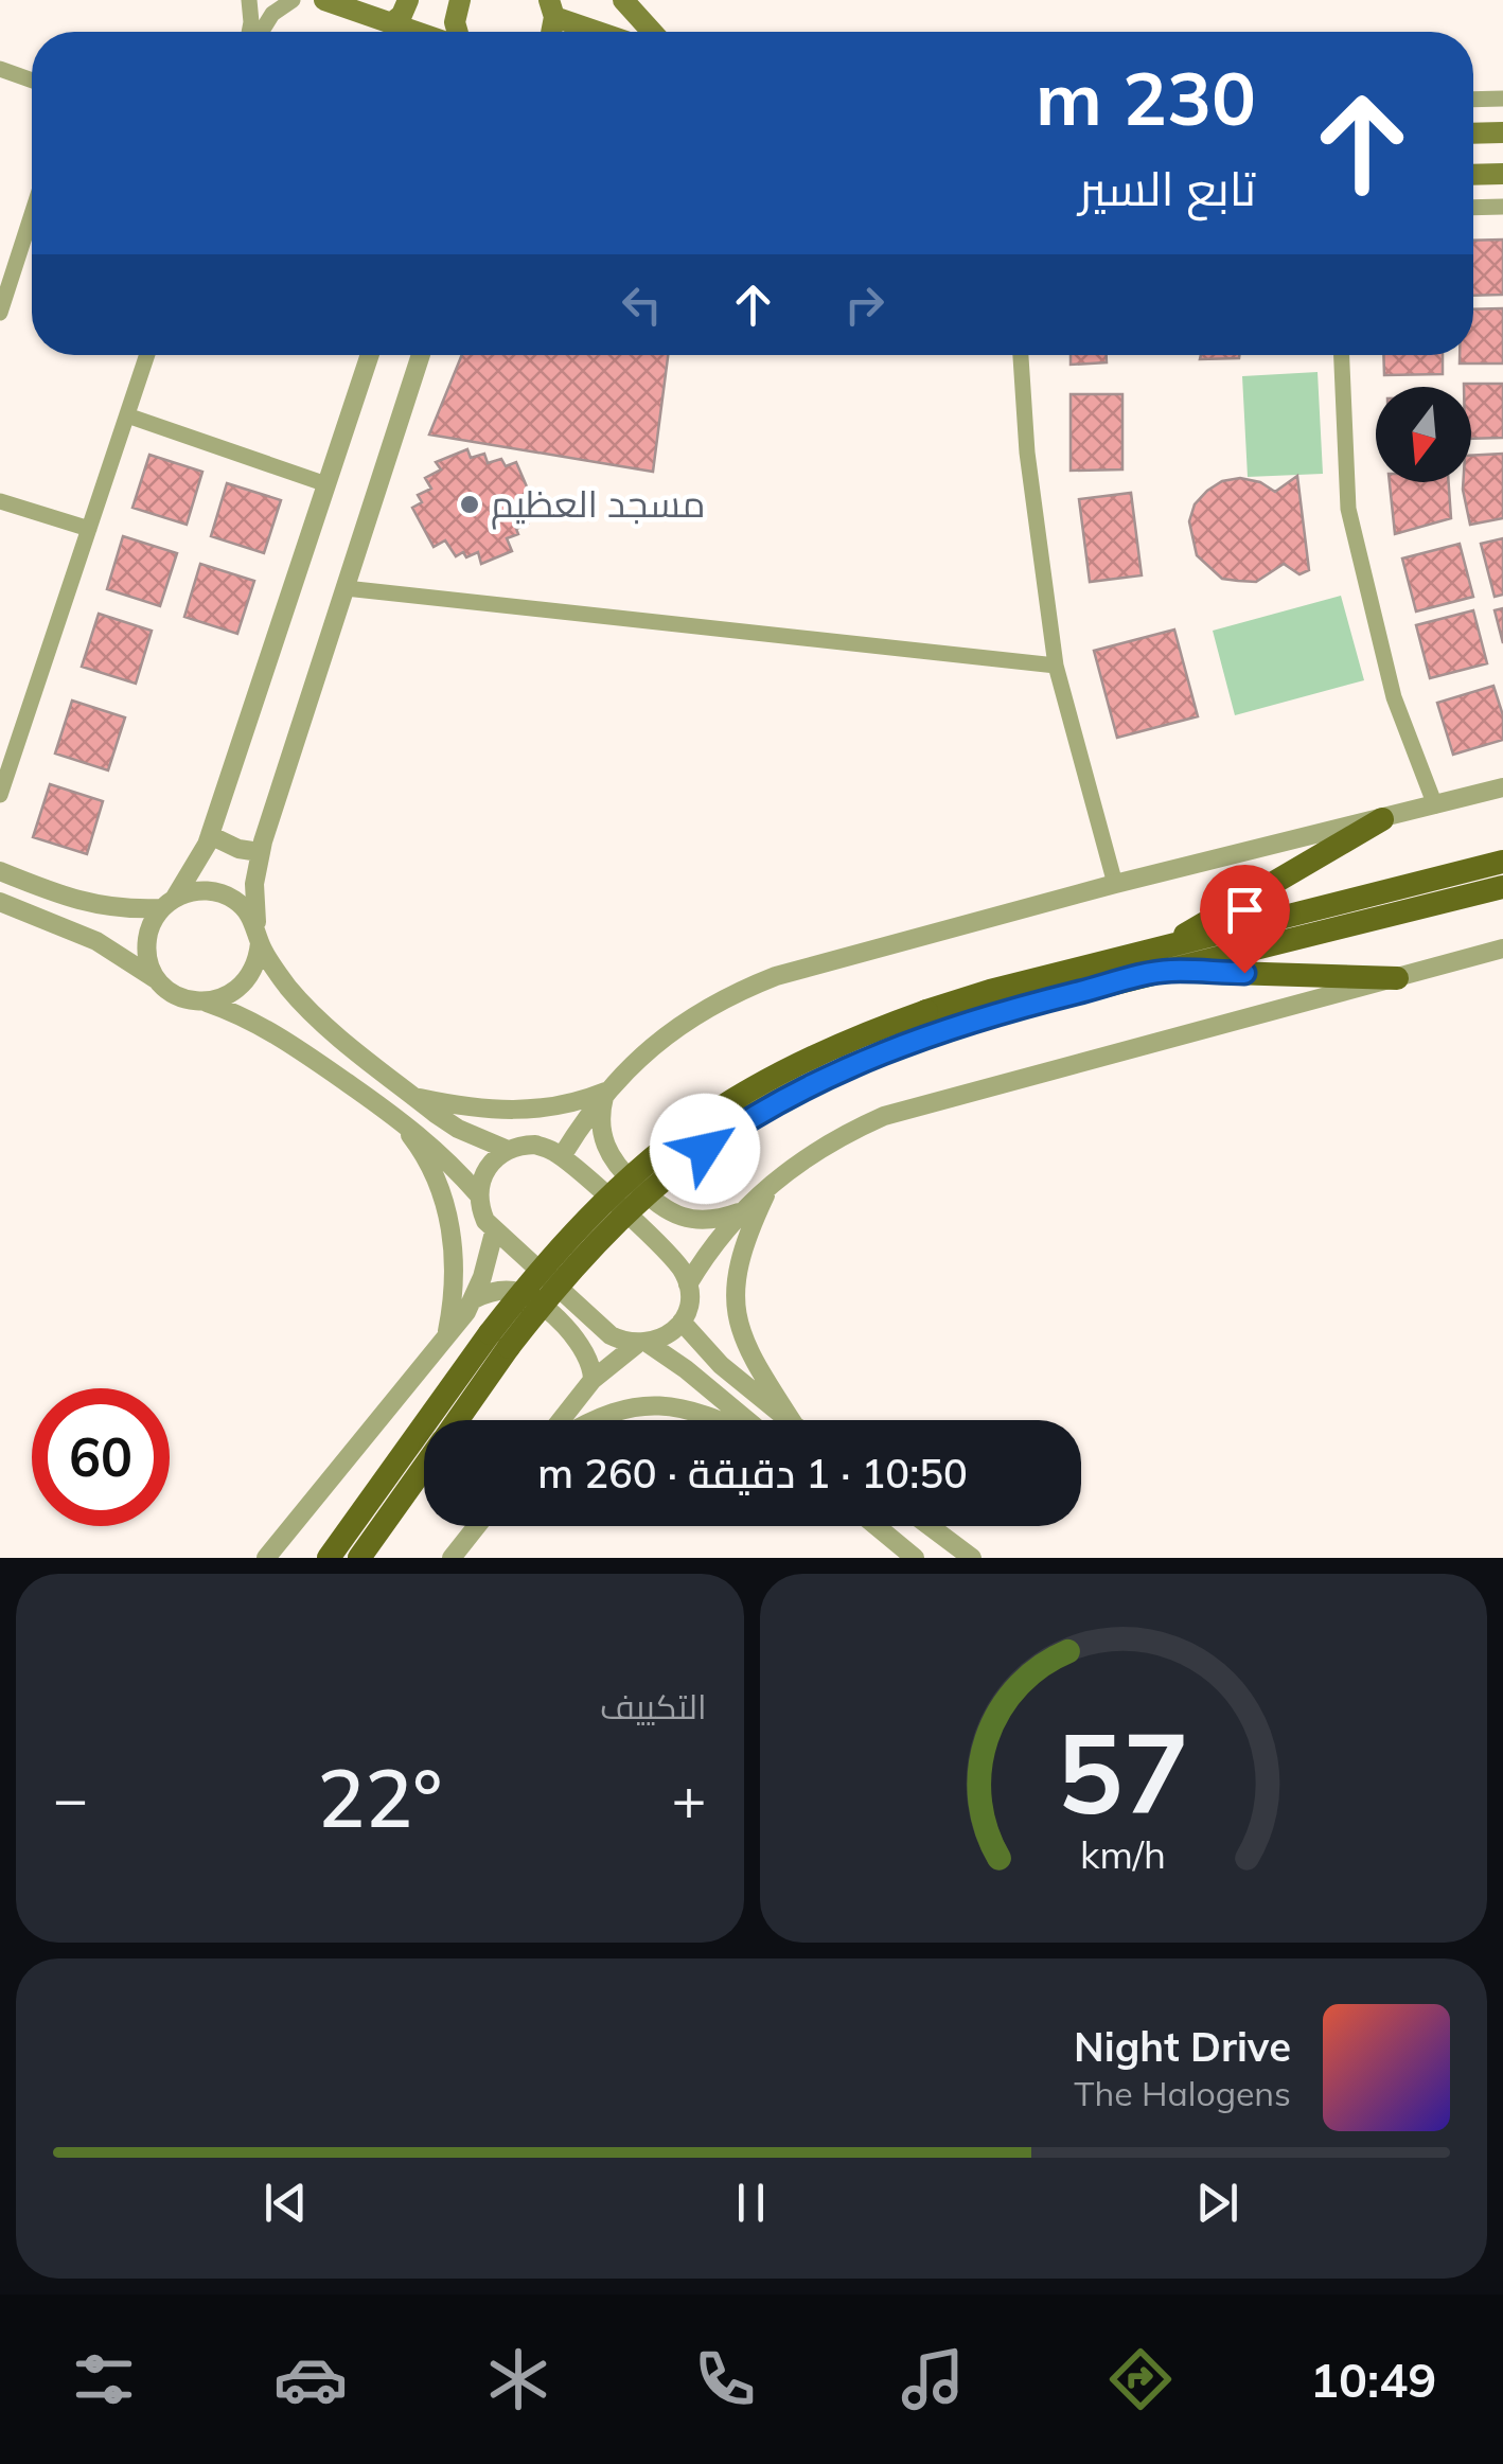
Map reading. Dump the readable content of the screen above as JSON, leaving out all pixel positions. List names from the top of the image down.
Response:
{
  "places": ["مسجد العظيم"],
  "north": "bottom",
  "page": {
    "turn": ["230 m", "تابع السير"],
    "limit": "60",
    "trip": "10:50 · 1 دقيقة · 260 m",
    "tile": "التكييف",
    "heat": ["−", "22°", "+"],
    "song": ["Night Drive", "The Halogens"],
    "tabs": "10:49",
    "gauge": ["57", "km/h"]
  }
}
